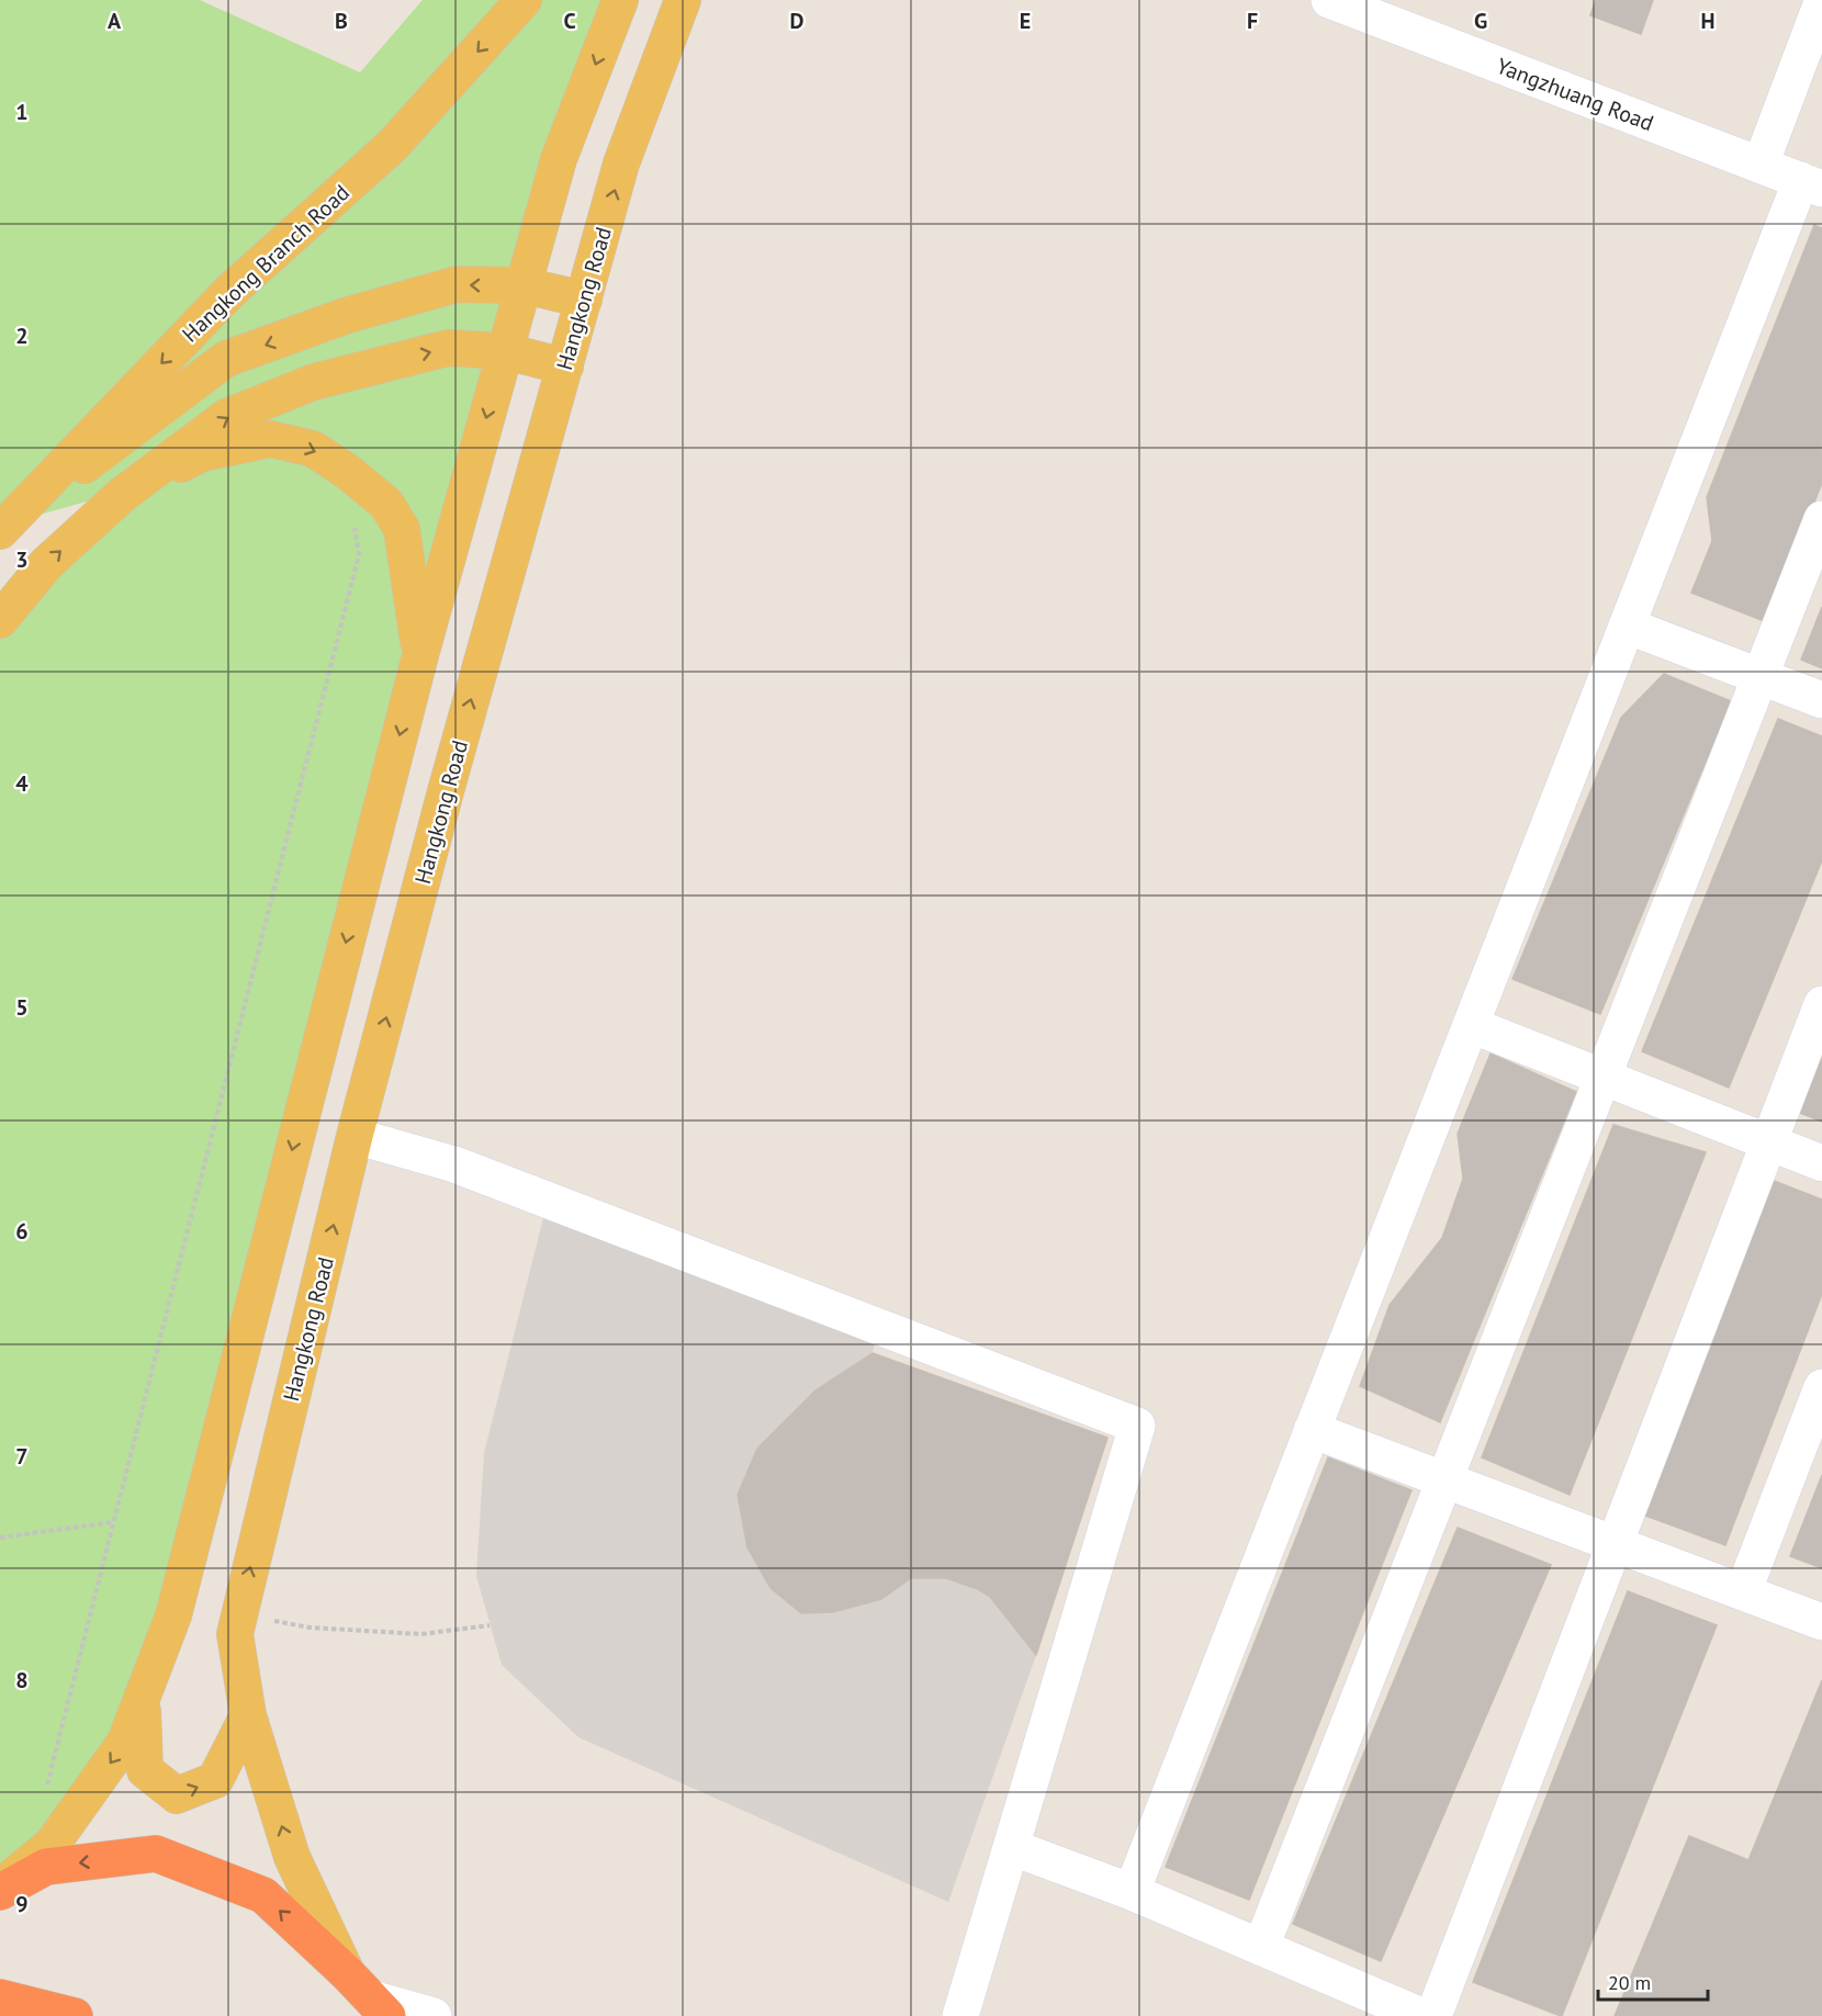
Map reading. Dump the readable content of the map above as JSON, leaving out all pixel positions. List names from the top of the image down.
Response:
{
  "streets": {
    "main road": ["Hangkong Branch Road", "Hangkong Road"],
    "street": ["Yangzhuang Road"]
  },
  "crossings": [
    ["Hangkong Branch Road", "Hangkong Road"]
  ],
  "scale_bar": "20 m",
  "grid": {
    "columns": [
      "A",
      "B",
      "C",
      "D",
      "E",
      "F",
      "G",
      "H"
    ],
    "rows": [
      "1",
      "2",
      "3",
      "4",
      "5",
      "6",
      "7",
      "8",
      "9"
    ]
  }
}
